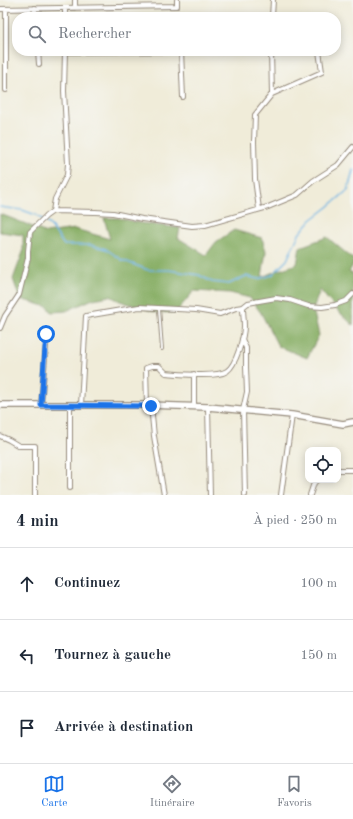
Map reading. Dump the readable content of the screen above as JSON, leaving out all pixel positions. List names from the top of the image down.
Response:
{
  "page": {
    "search": "Rechercher",
    "heading": ["4 min", "À pied · 250 m"],
    "list": [
      ["Continuez", "100 m"],
      ["Tournez à gauche", "150 m"],
      "Arrivée à destination"
    ],
    "nav": ["Carte", "Itinéraire", "Favoris"]
  }
}
